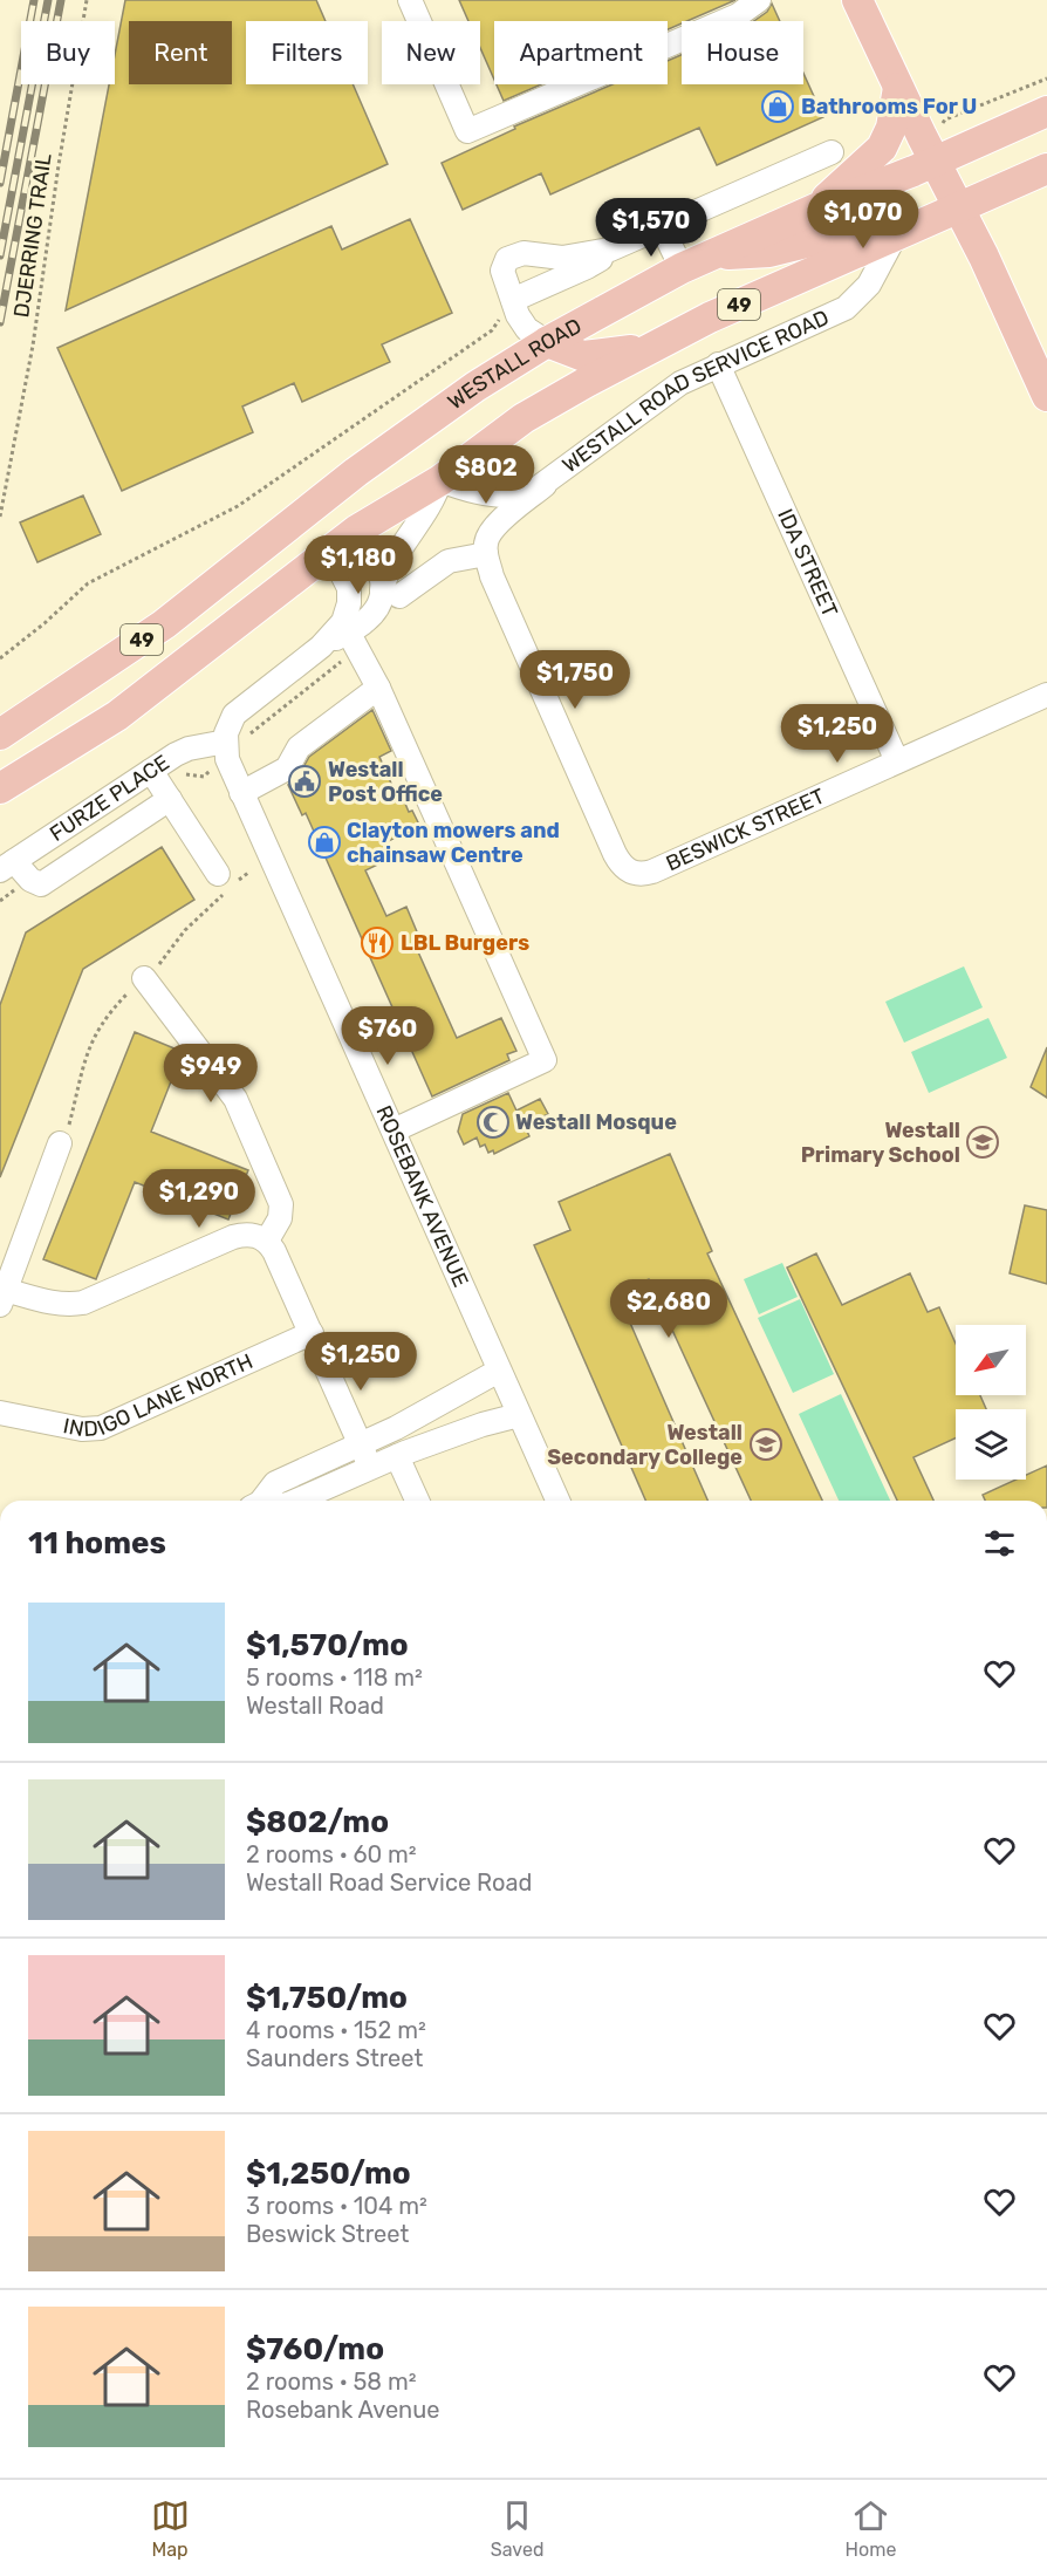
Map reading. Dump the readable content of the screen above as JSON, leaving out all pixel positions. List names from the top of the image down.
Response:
{
  "streets": {
    "main road": ["49", "WESTALL ROAD"],
    "street": [
      "WESTALL ROAD SERVICE ROAD",
      "IDA STREET",
      "FURZE PLACE",
      "BESWICK STREET",
      "ROSEBANK AVENUE",
      "INDIGO LANE NORTH"
    ],
    "path": ["DJERRING TRAIL"]
  },
  "crossings": [
    ["49", "WESTALL ROAD SERVICE ROAD"],
    ["WESTALL ROAD SERVICE ROAD", "IDA STREET"],
    ["IDA STREET", "BESWICK STREET"],
    ["FURZE PLACE", "ROSEBANK AVENUE"]
  ],
  "places": {
    "shop": ["Bathrooms For U", "Clayton mowers and chainsaw Centre"],
    "public building": ["Westall Post Office"],
    "restaurant": ["LBL Burgers"],
    "mosque": ["Westall Mosque"],
    "school or university": ["Westall Primary School", "Westall Secondary College"]
  },
  "north": "bottom left",
  "page": {
    "chip": [
      "Buy",
      "Rent",
      "Filters",
      "New",
      "Apartment",
      "House"
    ],
    "price": [
      "$1,070",
      "$1,570",
      "$802",
      "$1,180",
      "$1,750",
      "$1,250",
      "$760",
      "$949",
      "$1,290",
      "$2,680",
      "$1,250"
    ],
    "heading": "11 homes",
    "list": [
      {
        "name": "$1,570/mo",
        "note": "5 rooms · 118 m² · Westall Road"
      },
      {
        "name": "$802/mo",
        "note": "2 rooms · 60 m² · Westall Road Service Road"
      },
      {
        "name": "$1,750/mo",
        "note": "4 rooms · 152 m² · Saunders Street"
      },
      {
        "name": "$1,250/mo",
        "note": "3 rooms · 104 m² · Beswick Street"
      },
      {
        "name": "$760/mo",
        "note": "2 rooms · 58 m² · Rosebank Avenue"
      }
    ],
    "tabs": ["Map", "Saved", "Home"]
  }
}
